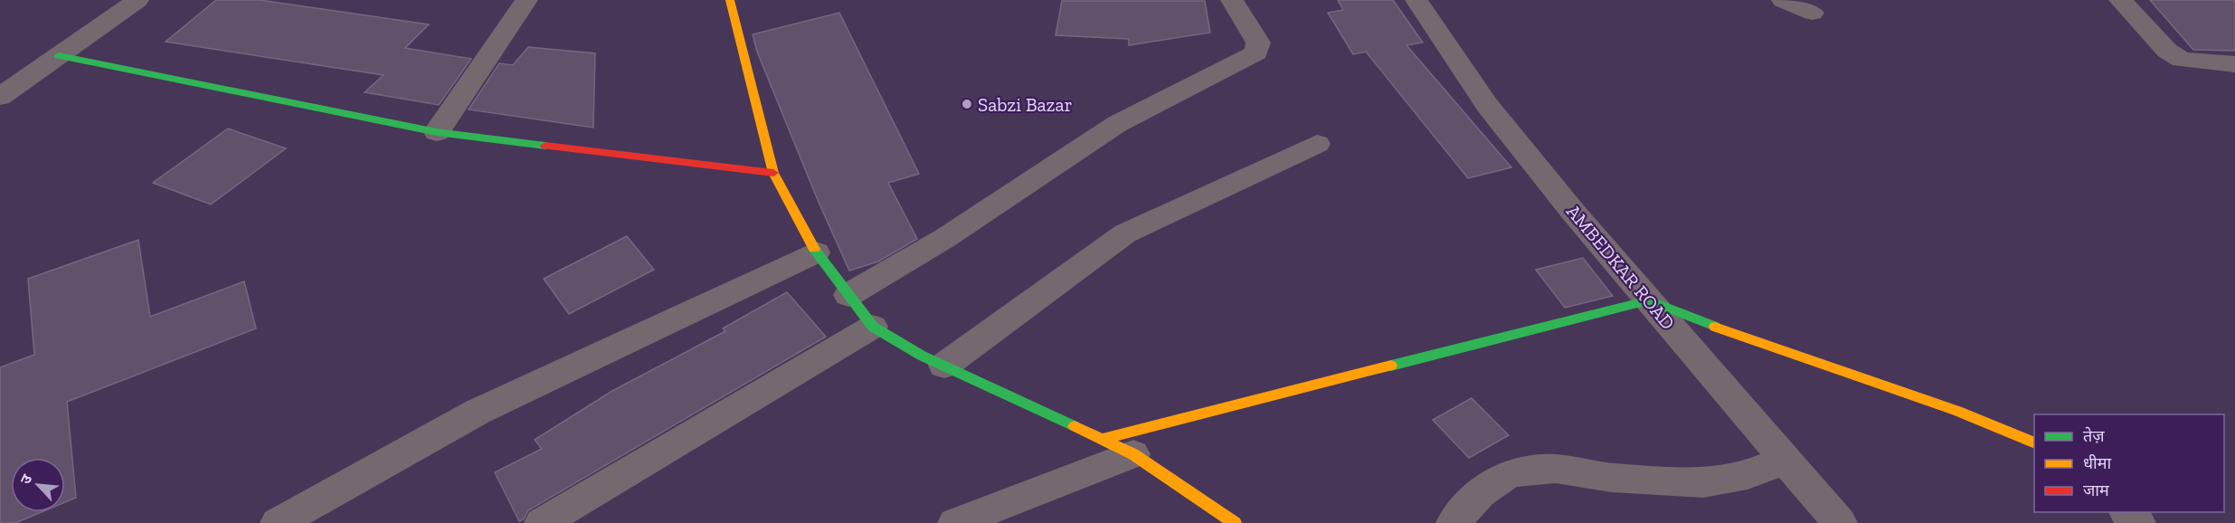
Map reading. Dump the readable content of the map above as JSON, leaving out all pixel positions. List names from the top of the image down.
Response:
{
  "streets": {
    "street": ["AMBEDKAR ROAD"]
  },
  "places": ["Sabzi Bazar"],
  "legend": ["तेज़", "धीमा", "जाम"],
  "north": "top left"
}
